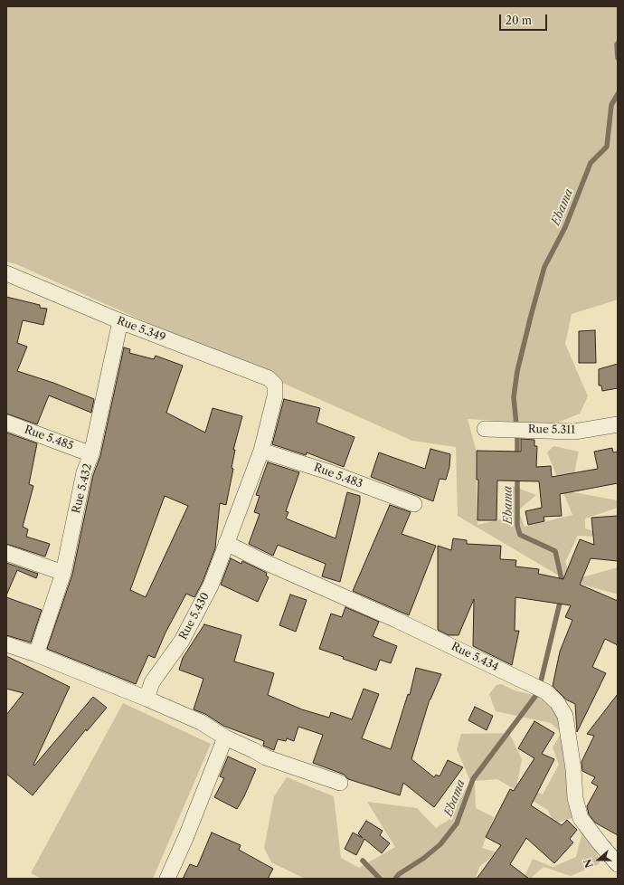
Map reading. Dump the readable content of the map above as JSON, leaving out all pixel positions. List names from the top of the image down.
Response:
{
  "streets": {
    "street": [
      "Rue 5.349",
      "Rue 5.311",
      "Rue 5.485",
      "Rue 5.483",
      "Rue 5.432",
      "Rue 5.430",
      "Rue 5.434"
    ]
  },
  "crossings": [
    ["Rue 5.349", "Rue 5.432"],
    ["Rue 5.349", "Rue 5.430"],
    ["Rue 5.485", "Rue 5.432"],
    ["Rue 5.483", "Rue 5.430"],
    ["Rue 5.430", "Rue 5.434"]
  ],
  "water": ["Ebama"],
  "scale_bar": "20 m",
  "north": "left"
}
